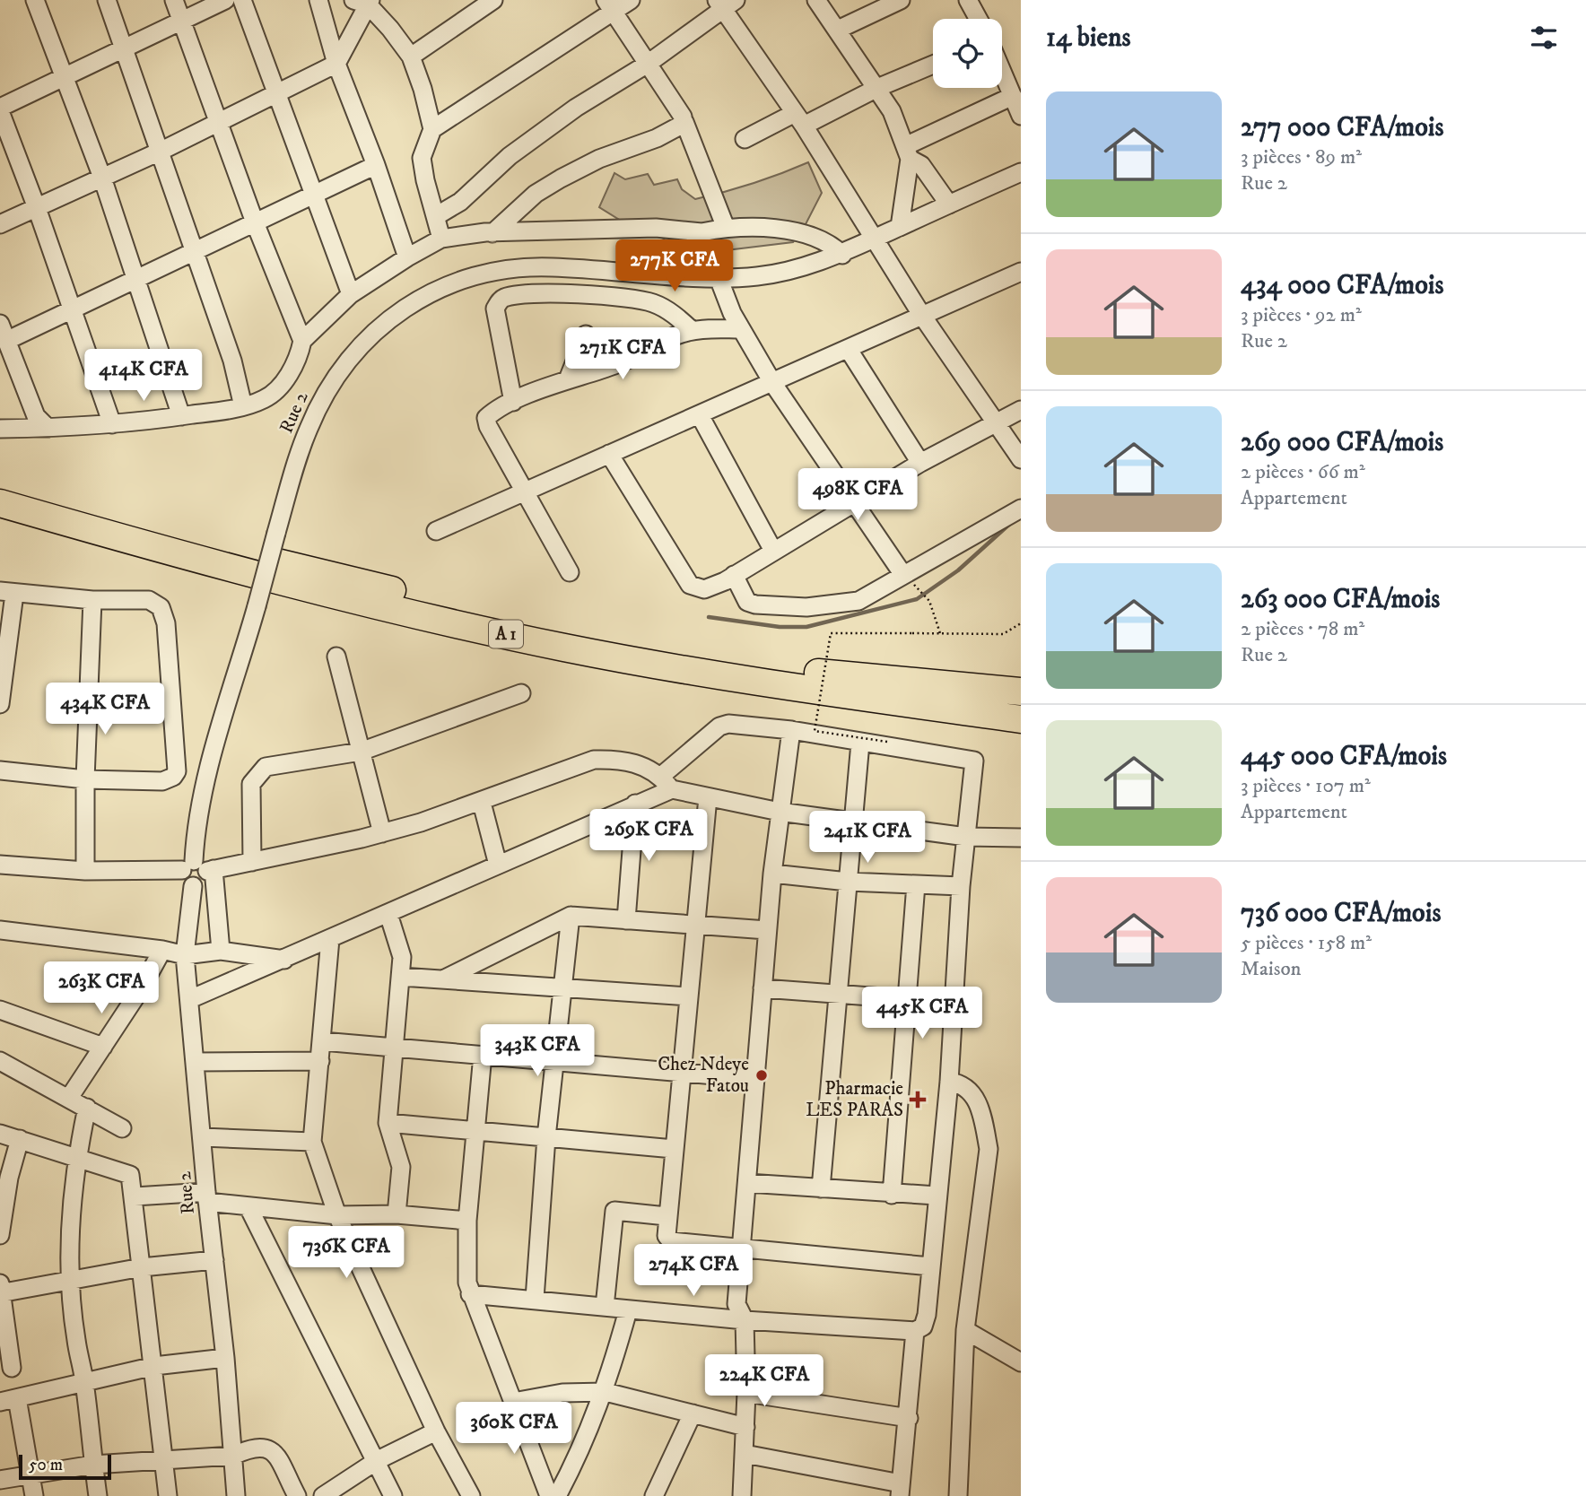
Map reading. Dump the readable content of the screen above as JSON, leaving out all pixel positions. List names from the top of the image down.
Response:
{
  "streets": {
    "highway": ["A 1"],
    "street": ["Rue 2"]
  },
  "places": {
    "other": ["Chez Ndeye Fatou"],
    "health": ["Pharmacie LES PARAS"]
  },
  "scale_bar": "50 m",
  "page": {
    "heading": "14 biens",
    "list": [
      {
        "name": "277 000 CFA/mois",
        "note": "3 pièces · 89 m² · Rue 2"
      },
      {
        "name": "434 000 CFA/mois",
        "note": "3 pièces · 92 m² · Rue 2"
      },
      {
        "name": "269 000 CFA/mois",
        "note": "2 pièces · 66 m² · Appartement"
      },
      {
        "name": "263 000 CFA/mois",
        "note": "2 pièces · 78 m² · Rue 2"
      },
      {
        "name": "445 000 CFA/mois",
        "note": "3 pièces · 107 m² · Appartement"
      },
      {
        "name": "736 000 CFA/mois",
        "note": "5 pièces · 158 m² · Maison"
      }
    ],
    "price": [
      "277K CFA",
      "271K CFA",
      "414K CFA",
      "498K CFA",
      "434K CFA",
      "269K CFA",
      "241K CFA",
      "263K CFA",
      "445K CFA",
      "343K CFA",
      "736K CFA",
      "274K CFA",
      "224K CFA",
      "360K CFA"
    ],
    "scale": "50 m"
  }
}
